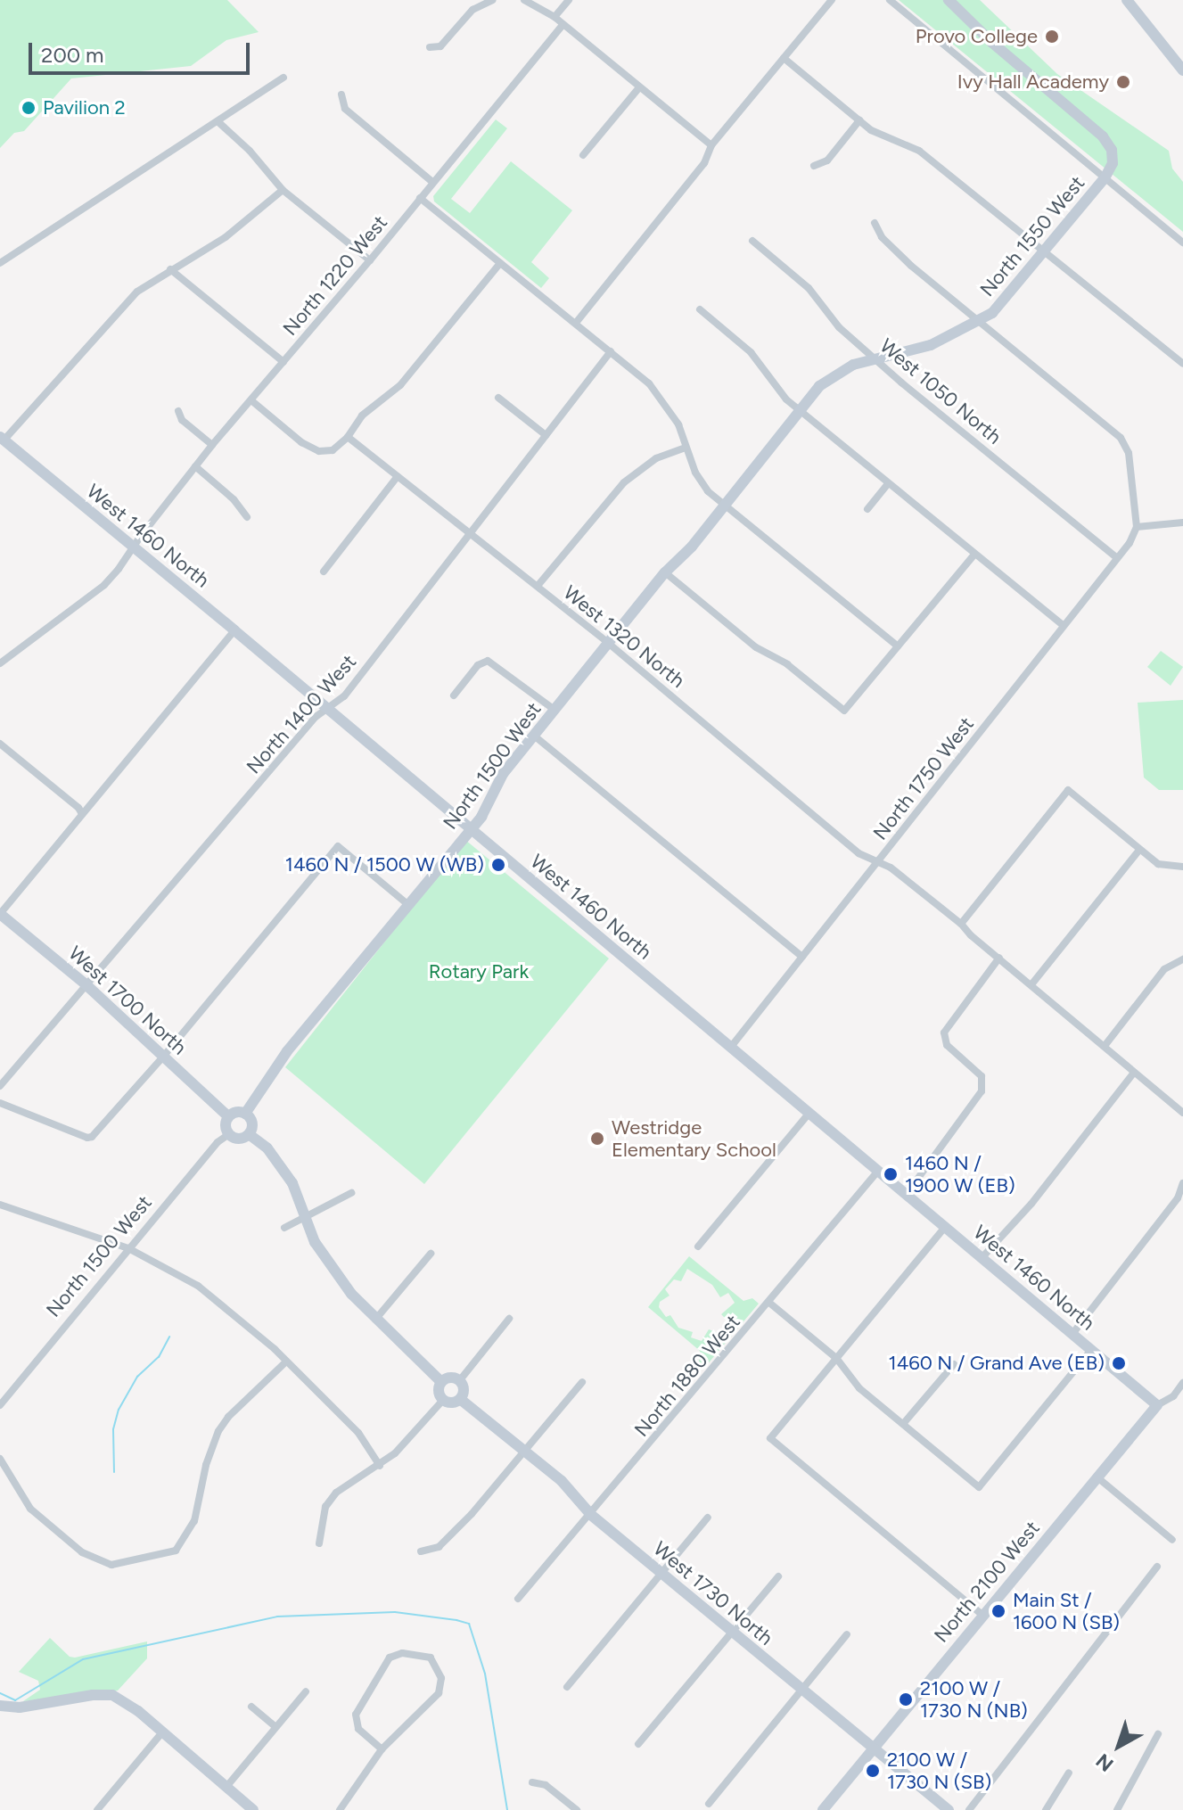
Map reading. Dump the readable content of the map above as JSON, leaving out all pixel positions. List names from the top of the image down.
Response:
{
  "streets": {
    "street": [
      "North 1550 West",
      "North 1220 West",
      "West 1050 North",
      "West 1460 North",
      "West 1320 North",
      "North 1400 West",
      "North 1500 West",
      "North 1750 West",
      "West 1700 North",
      "North 1880 West",
      "North 2100 West",
      "West 1730 North"
    ]
  },
  "crossings": [
    ["North 1550 West", "West 1050 North"],
    ["North 1550 West", "North 1500 West"],
    ["North 1220 West", "West 1460 North"],
    ["West 1050 North", "North 1750 West"],
    ["West 1460 North", "North 1400 West"],
    ["West 1460 North", "North 1500 West"],
    ["West 1460 North", "North 1750 West"],
    ["West 1460 North", "North 1880 West"],
    ["West 1460 North", "North 2100 West"],
    ["West 1320 North", "North 1400 West"],
    ["West 1320 North", "North 1500 West"],
    ["West 1320 North", "North 1750 West"],
    ["North 1400 West", "West 1700 North"],
    ["North 1500 West", "West 1700 North"],
    ["North 1880 West", "West 1730 North"],
    ["North 2100 West", "West 1730 North"]
  ],
  "parks": ["Rotary Park"],
  "places": [
    "Provo College",
    "Ivy Hall Academy",
    "Pavilion 2",
    "1460 N / 1500 W (WB)",
    "Westridge Elementary School",
    "1460 N / 1900 W (EB)",
    "1460 N / Grand Ave (EB)",
    "Main St / 1600 N (SB)",
    "2100 W / 1730 N (NB)",
    "2100 W / 1730 N (SB)"
  ],
  "scale_bar": "200 m",
  "north": "bottom left"
}
